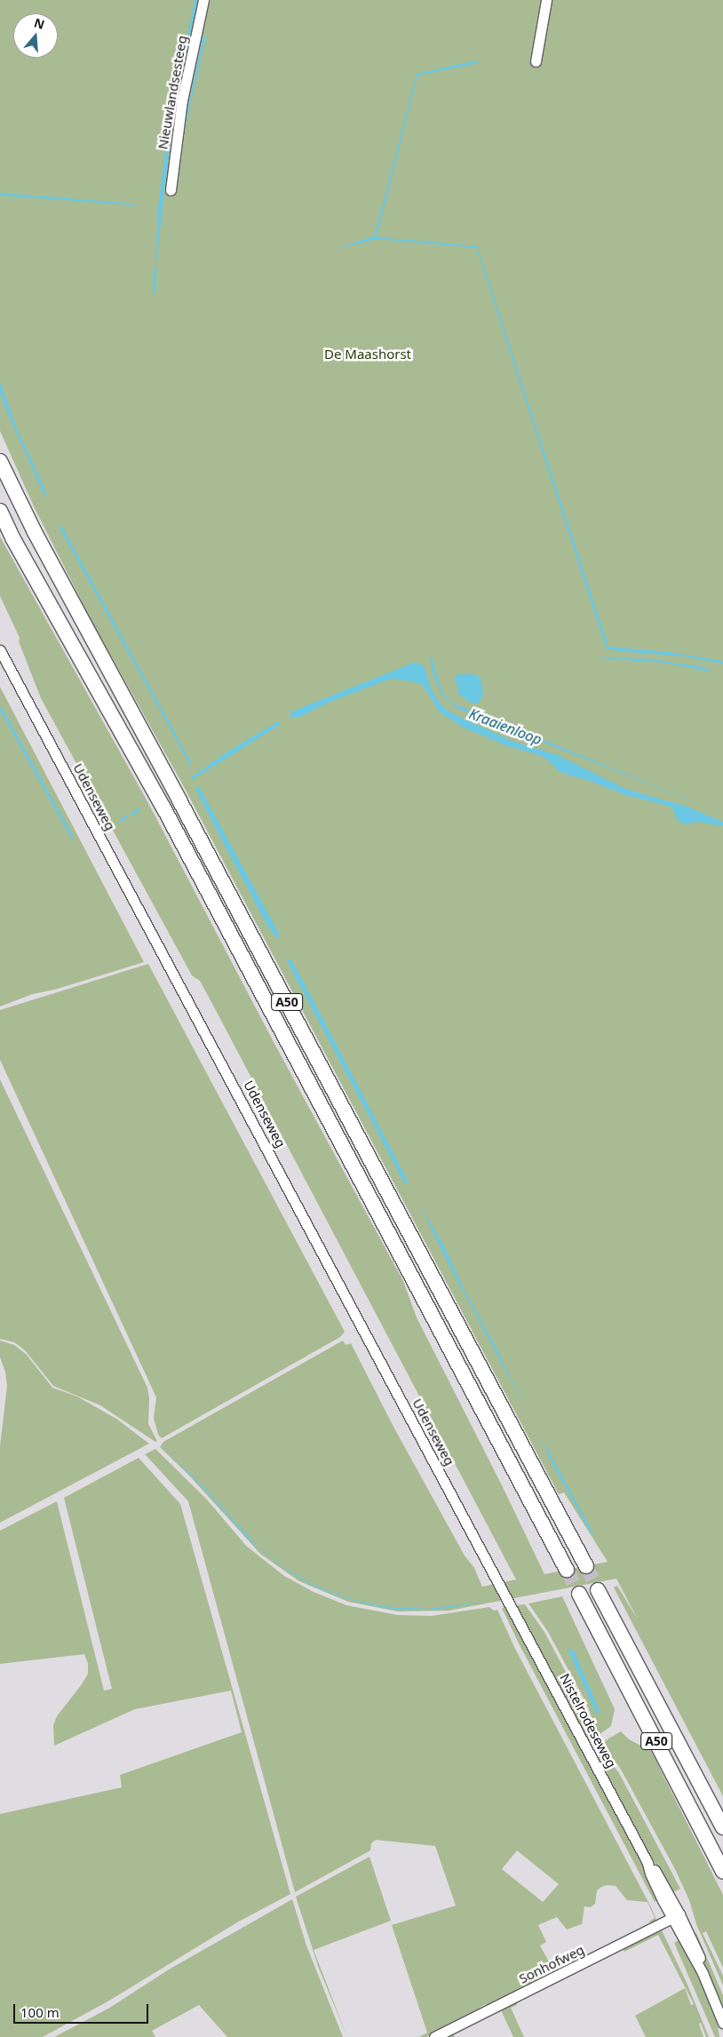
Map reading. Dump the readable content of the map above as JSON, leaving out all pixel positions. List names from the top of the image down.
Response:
{
  "streets": {
    "highway": ["A50"],
    "street": [
      "Nieuwlandsesteeg",
      "Udenseweg",
      "Nistelrodeseweg",
      "Sonhofweg"
    ]
  },
  "crossings": [
    ["Udenseweg", "Nistelrodeseweg"],
    ["Nistelrodeseweg", "Sonhofweg"]
  ],
  "water": ["Kraaienloop"],
  "parks": ["De Maashorst"],
  "scale_bar": "100 m",
  "north": "top"
}
